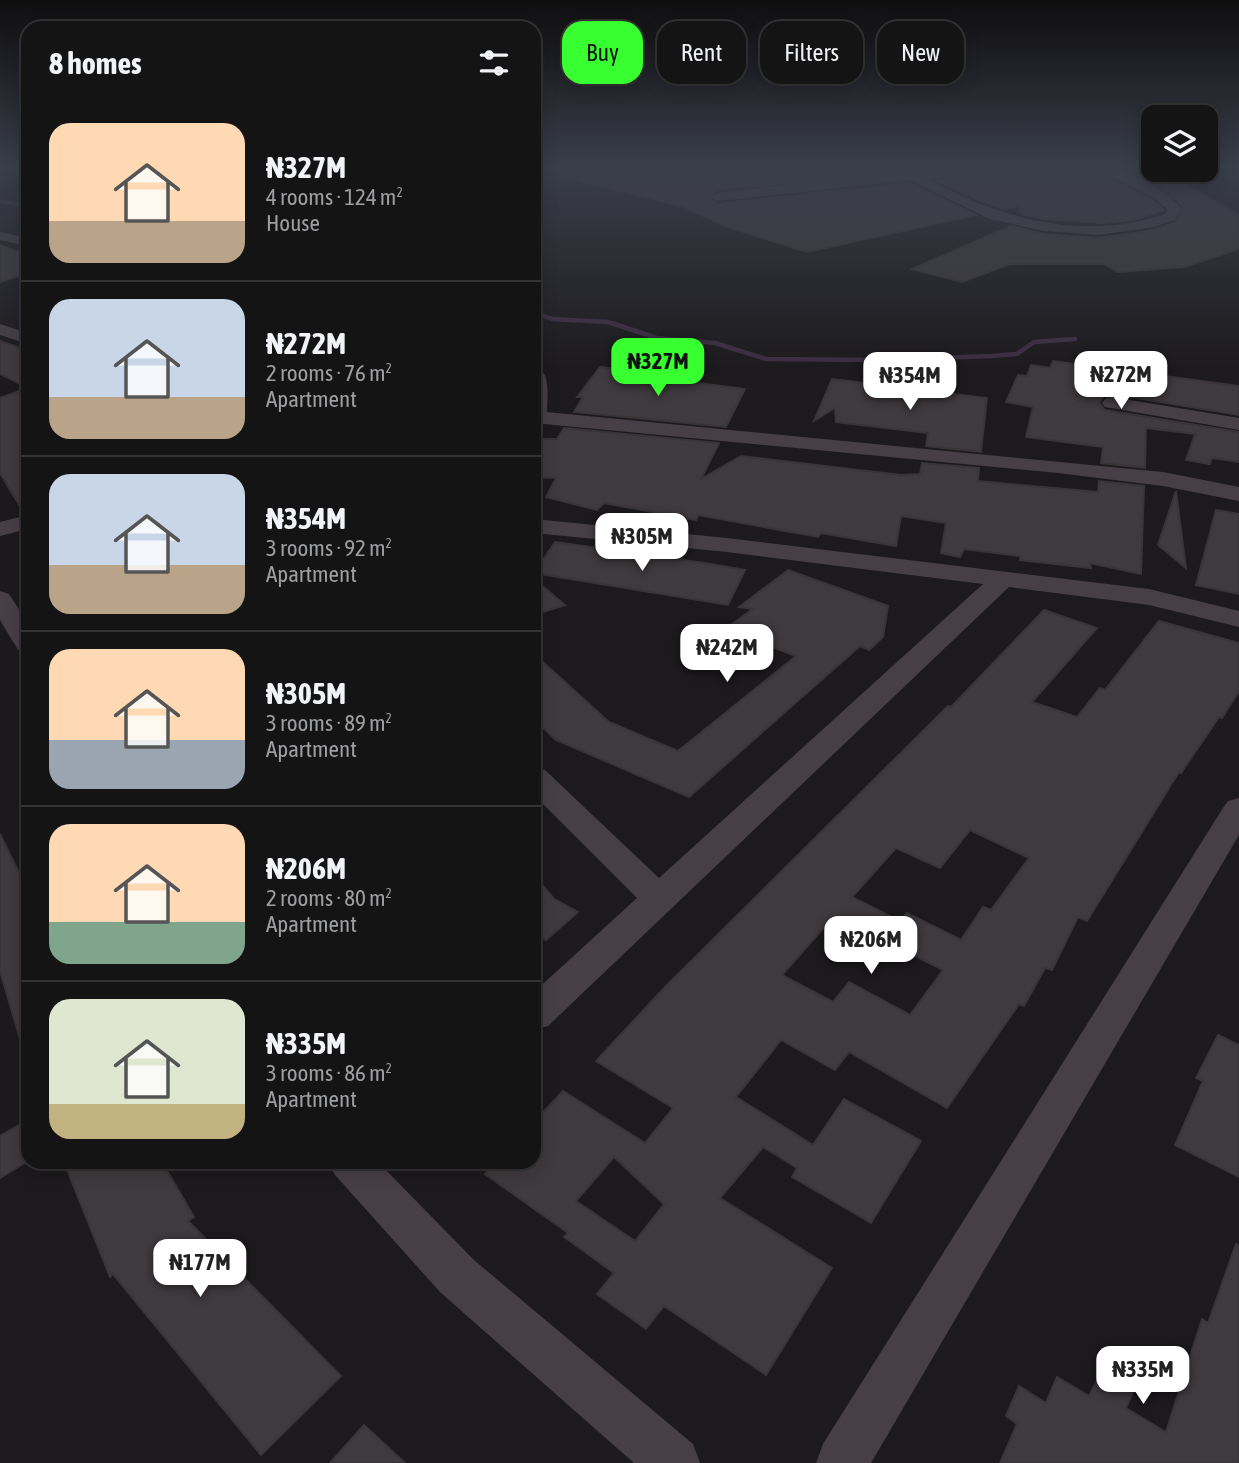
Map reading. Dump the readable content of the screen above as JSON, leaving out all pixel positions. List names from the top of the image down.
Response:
{
  "page": {
    "chip": [
      "Buy",
      "Rent",
      "Filters",
      "New"
    ],
    "heading": "8 homes",
    "list": [
      {
        "name": "₦327M",
        "note": "4 rooms · 124 m² · House"
      },
      {
        "name": "₦272M",
        "note": "2 rooms · 76 m² · Apartment"
      },
      {
        "name": "₦354M",
        "note": "3 rooms · 92 m² · Apartment"
      },
      {
        "name": "₦305M",
        "note": "3 rooms · 89 m² · Apartment"
      },
      {
        "name": "₦206M",
        "note": "2 rooms · 80 m² · Apartment"
      },
      {
        "name": "₦335M",
        "note": "3 rooms · 86 m² · Apartment"
      }
    ],
    "price": [
      "₦327M",
      "₦272M",
      "₦354M",
      "₦305M",
      "₦242M",
      "₦206M",
      "₦177M",
      "₦335M"
    ]
  }
}
